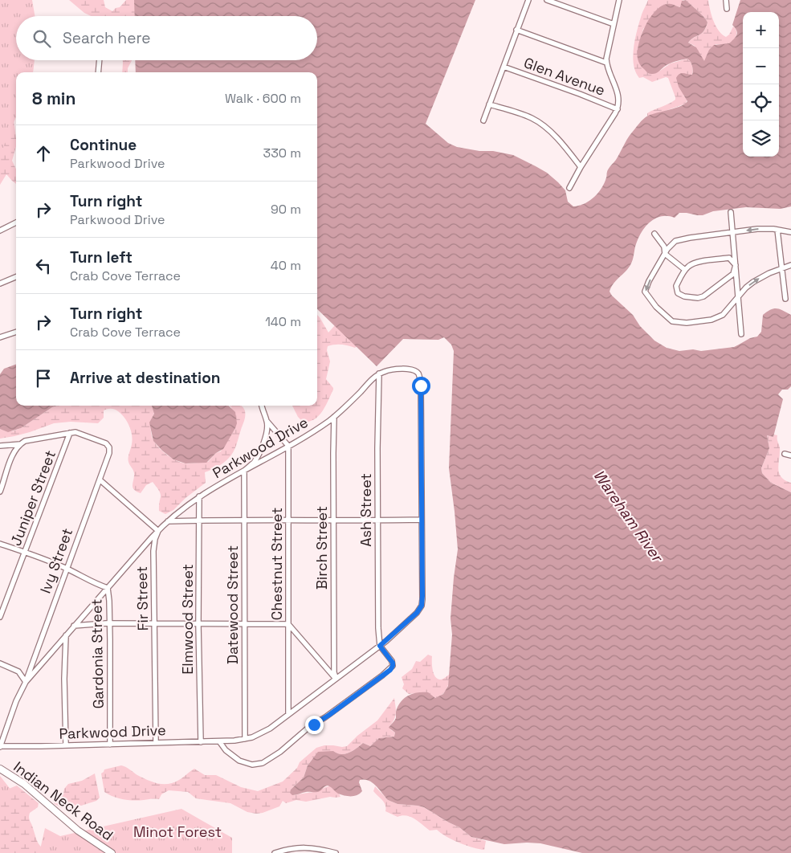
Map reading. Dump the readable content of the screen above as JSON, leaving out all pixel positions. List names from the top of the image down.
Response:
{
  "streets": {
    "street": [
      "Glen Avenue",
      "Parkwood Drive",
      "Juniper Street",
      "Ash Street",
      "Birch Street",
      "Ivy Street",
      "Chestnut Street",
      "Fir Street",
      "Datewood Street",
      "Elmwood Street",
      "Gardonia Street",
      "Indian Neck Road"
    ]
  },
  "crossings": [
    ["Parkwood Drive", "Ash Street"],
    ["Parkwood Drive", "Birch Street"],
    ["Parkwood Drive", "Ivy Street"],
    ["Parkwood Drive", "Chestnut Street"],
    ["Parkwood Drive", "Fir Street"],
    ["Parkwood Drive", "Datewood Street"],
    ["Parkwood Drive", "Elmwood Street"],
    ["Parkwood Drive", "Gardonia Street"],
    ["Juniper Street", "Ivy Street"]
  ],
  "water": ["Wareham River"],
  "parks": ["Minot Forest"],
  "page": {
    "map_buttons": ["+", "−"],
    "search": "Search here",
    "heading": ["8 min", "Walk · 600 m"],
    "list": [
      ["Continue", "Parkwood Drive", "330 m"],
      ["Turn right", "Parkwood Drive", "90 m"],
      ["Turn left", "Crab Cove Terrace", "40 m"],
      ["Turn right", "Crab Cove Terrace", "140 m"],
      "Arrive at destination"
    ]
  }
}
